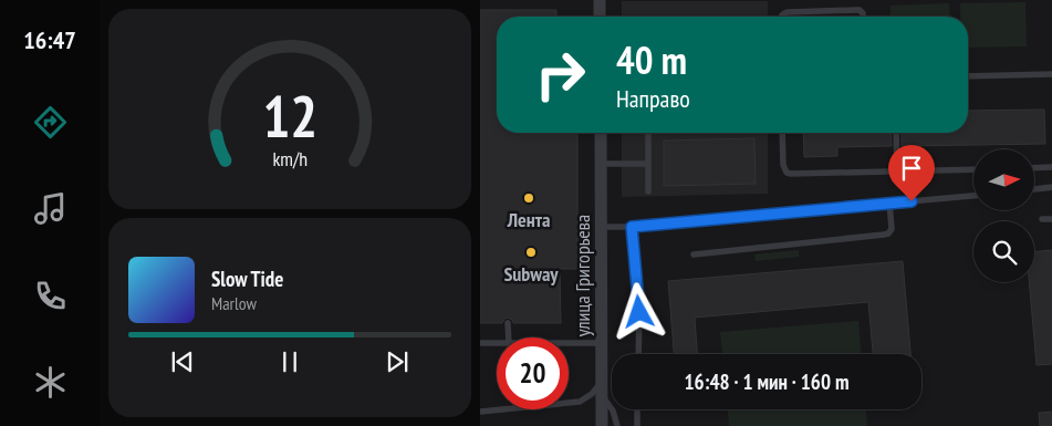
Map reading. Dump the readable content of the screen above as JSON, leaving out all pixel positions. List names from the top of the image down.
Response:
{
  "streets": {
    "street": ["улица Григорьева"]
  },
  "places": ["Лента", "Subway"],
  "north": "right",
  "page": {
    "tabs": "16:47",
    "turn": ["40 m", "Направо"],
    "song": ["Slow Tide", "Marlow"],
    "limit": "20",
    "trip": "16:48 · 1 мин · 160 m",
    "gauge": ["12", "km/h"]
  }
}
